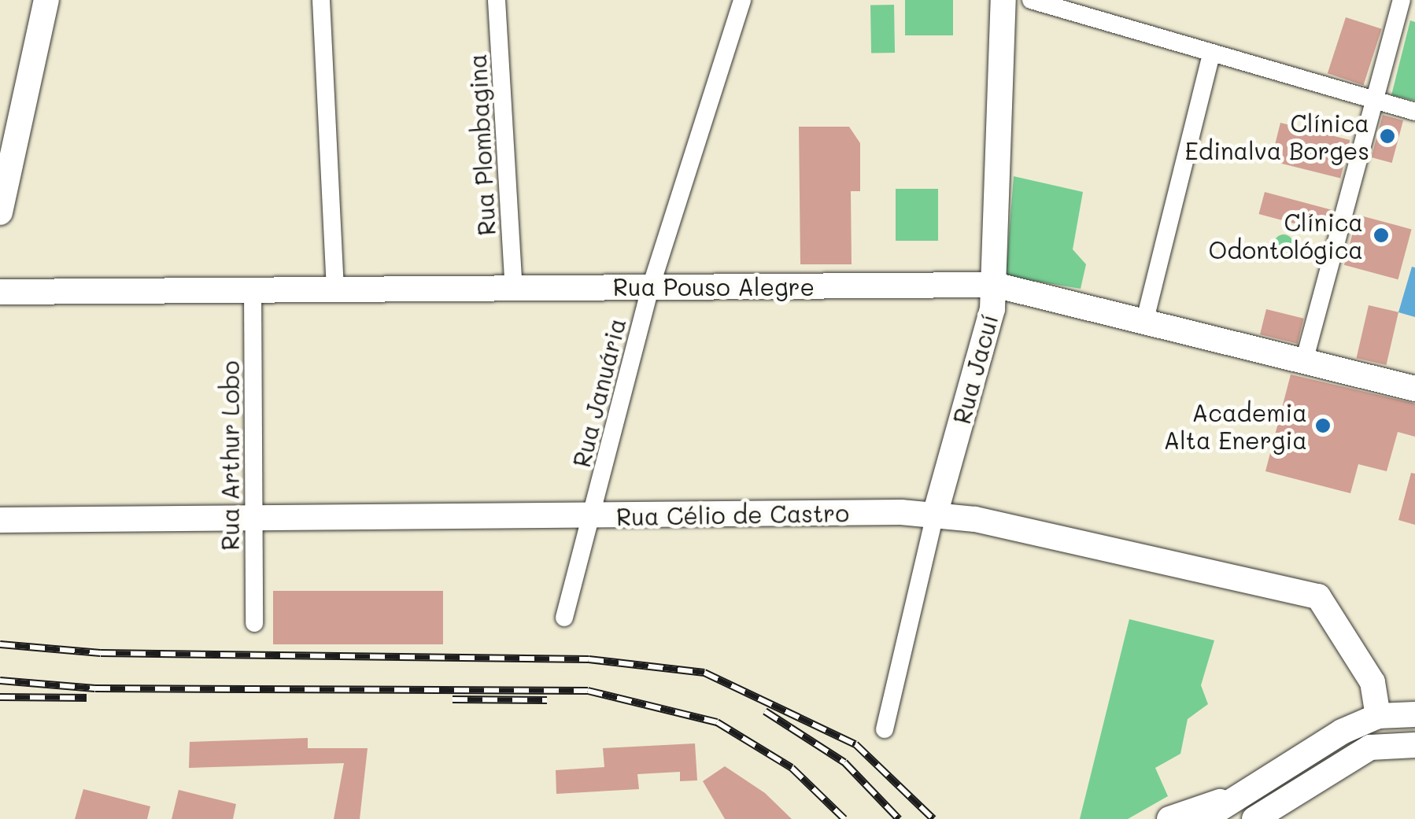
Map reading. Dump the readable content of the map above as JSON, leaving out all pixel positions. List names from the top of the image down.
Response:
{
  "streets": {
    "street": [
      "Rua Plombagina",
      "Rua Pouso Alegre",
      "Rua Jacuí",
      "Rua Januária",
      "Rua Arthur Lobo",
      "Rua Célio de Castro"
    ]
  },
  "crossings": [
    ["Rua Plombagina", "Rua Pouso Alegre"],
    ["Rua Pouso Alegre", "Rua Jacuí"],
    ["Rua Pouso Alegre", "Rua Januária"],
    ["Rua Pouso Alegre", "Rua Arthur Lobo"],
    ["Rua Jacuí", "Rua Célio de Castro"],
    ["Rua Januária", "Rua Célio de Castro"],
    ["Rua Arthur Lobo", "Rua Célio de Castro"]
  ],
  "places": ["Clínica Edinalva Borges", "Clínica Odontológica", "Academia Alta Energia"]
}
